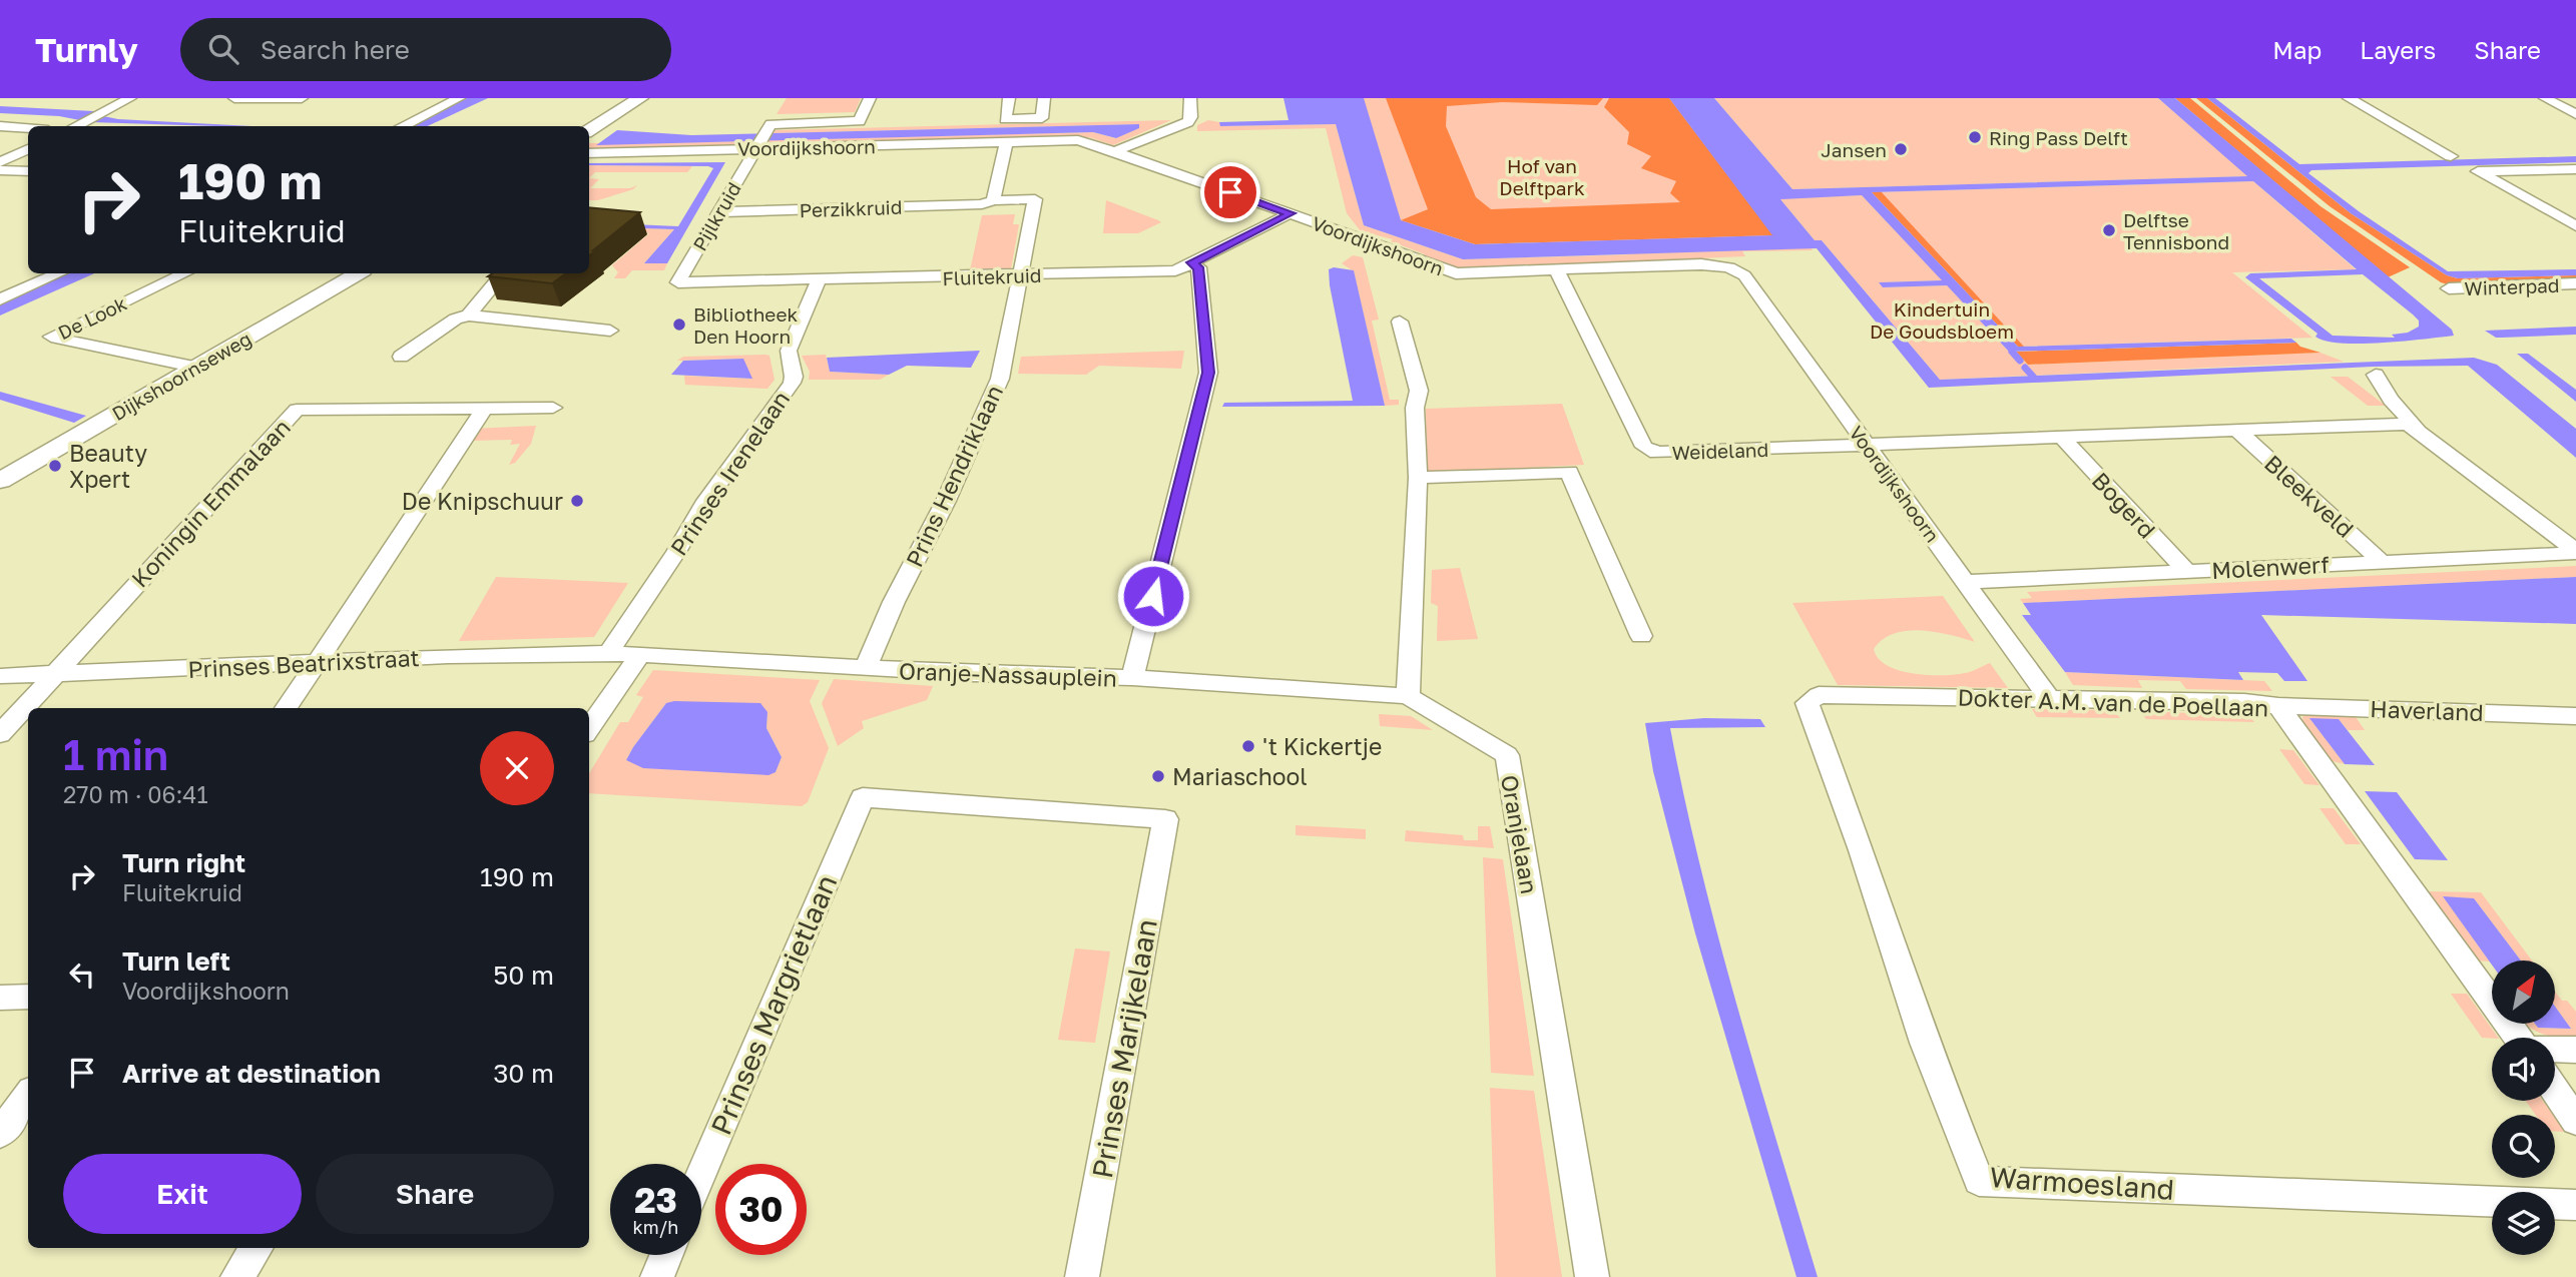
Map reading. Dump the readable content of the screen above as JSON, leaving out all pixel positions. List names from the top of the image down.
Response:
{
  "streets": {
    "street": [
      "Voordijkshoorn",
      "Perzikkruid",
      "Pijlkruid",
      "Fluitekruid",
      "Winterpad",
      "De Look",
      "Dijkshoornseweg",
      "Weideland",
      "Prinses Irenelaan",
      "Prins Hendriklaan",
      "Bleekveld",
      "Koningin Emmalaan",
      "Bogerd",
      "Molenwerf",
      "Prinses Beatrixstraat",
      "Oranje-Nassauplein",
      "Dokter A.M. van de Poellaan",
      "Haverland",
      "Oranjelaan",
      "Prinses Margrietlaan",
      "Prinses Marijkelaan",
      "Warmoesland"
    ]
  },
  "crossings": [
    ["Voordijkshoorn", "Pijlkruid"],
    ["Voordijkshoorn", "Fluitekruid"],
    ["Voordijkshoorn", "Weideland"],
    ["Voordijkshoorn", "Molenwerf"],
    ["Voordijkshoorn", "Dokter A.M. van de Poellaan"],
    ["Perzikkruid", "Pijlkruid"],
    ["Perzikkruid", "Fluitekruid"],
    ["Perzikkruid", "Prins Hendriklaan"],
    ["Pijlkruid", "Fluitekruid"],
    ["Fluitekruid", "Prinses Irenelaan"],
    ["Fluitekruid", "Prins Hendriklaan"],
    ["De Look", "Dijkshoornseweg"],
    ["Prinses Irenelaan", "Prinses Beatrixstraat"],
    ["Prinses Irenelaan", "Oranje-Nassauplein"],
    ["Prins Hendriklaan", "Oranje-Nassauplein"],
    ["Bleekveld", "Molenwerf"],
    ["Koningin Emmalaan", "Prinses Beatrixstraat"],
    ["Bogerd", "Molenwerf"],
    ["Prinses Beatrixstraat", "Oranje-Nassauplein"],
    ["Oranje-Nassauplein", "Oranjelaan"],
    ["Dokter A.M. van de Poellaan", "Haverland"],
    ["Dokter A.M. van de Poellaan", "Warmoesland"],
    ["Prinses Margrietlaan", "Prinses Marijkelaan"]
  ],
  "parks": ["Hof van Delftpark", "Kindertuin De Goudsbloem"],
  "places": [
    "Ring Pass Delft",
    "Jansen",
    "Delftse Tennisbond",
    "Bibliotheek Den Hoorn",
    "Beauty Xpert",
    "De Knipschuur",
    "'t Kickertje",
    "Mariaschool"
  ],
  "north": "top right",
  "page": {
    "header": "Turnly",
    "search": "Search here",
    "nav": ["Map", "Layers", "Share"],
    "turn": ["190 m", "Fluitekruid"],
    "heading": ["1 min", "270 m · 06:41"],
    "list": [
      {
        "name": "Turn right",
        "note": "Fluitekruid",
        "value": "190 m"
      },
      {
        "name": "Turn left",
        "note": "Voordijkshoorn",
        "value": "50 m"
      },
      {
        "name": "Arrive at destination",
        "value": "30 m"
      }
    ],
    "buttons": ["Exit", "Share"],
    "speed": "23 km/h",
    "limit": "30"
  }
}
